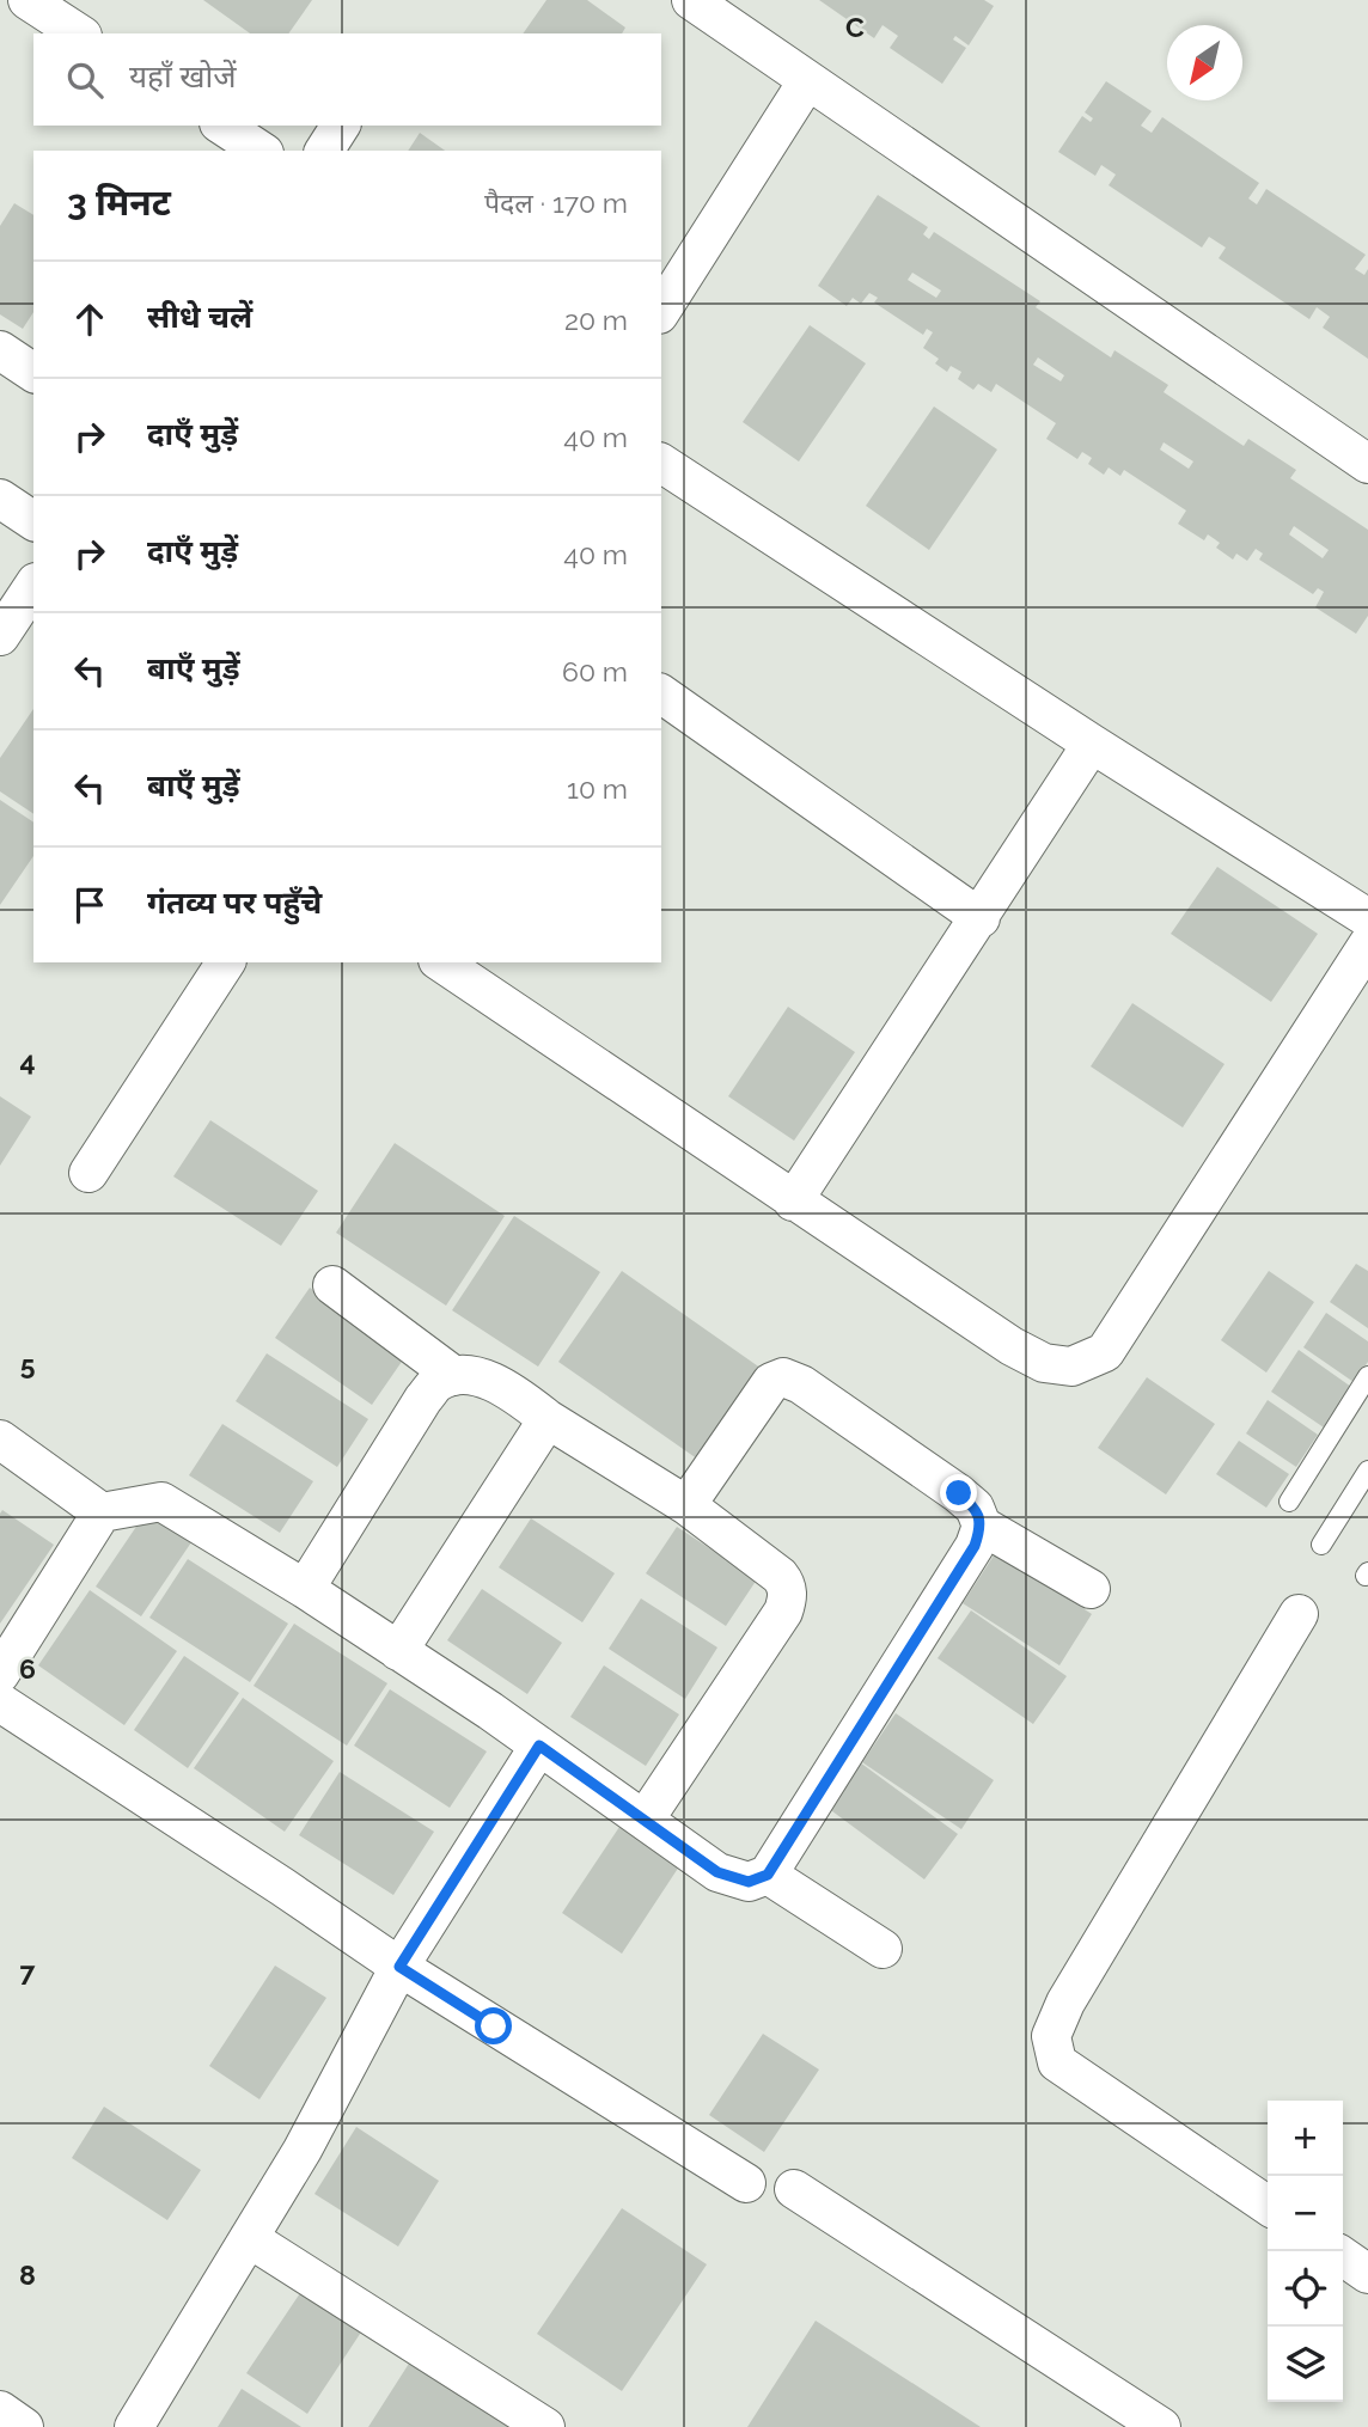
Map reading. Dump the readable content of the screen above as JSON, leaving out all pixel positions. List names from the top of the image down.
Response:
{
  "north": "bottom left",
  "page": {
    "search": "यहाँ खोजें",
    "heading": ["3 मिनट", "पैदल · 170 m"],
    "list": [
      ["सीधे चलें", "20 m"],
      ["दाएँ मुड़ें", "40 m"],
      ["दाएँ मुड़ें", "40 m"],
      ["बाएँ मुड़ें", "60 m"],
      ["बाएँ मुड़ें", "10 m"],
      "गंतव्य पर पहुँचे"
    ],
    "map_buttons": ["+", "−"]
  },
  "grid": {
    "columns": ["C"],
    "rows": [
      "4",
      "5",
      "6",
      "7",
      "8"
    ]
  }
}
